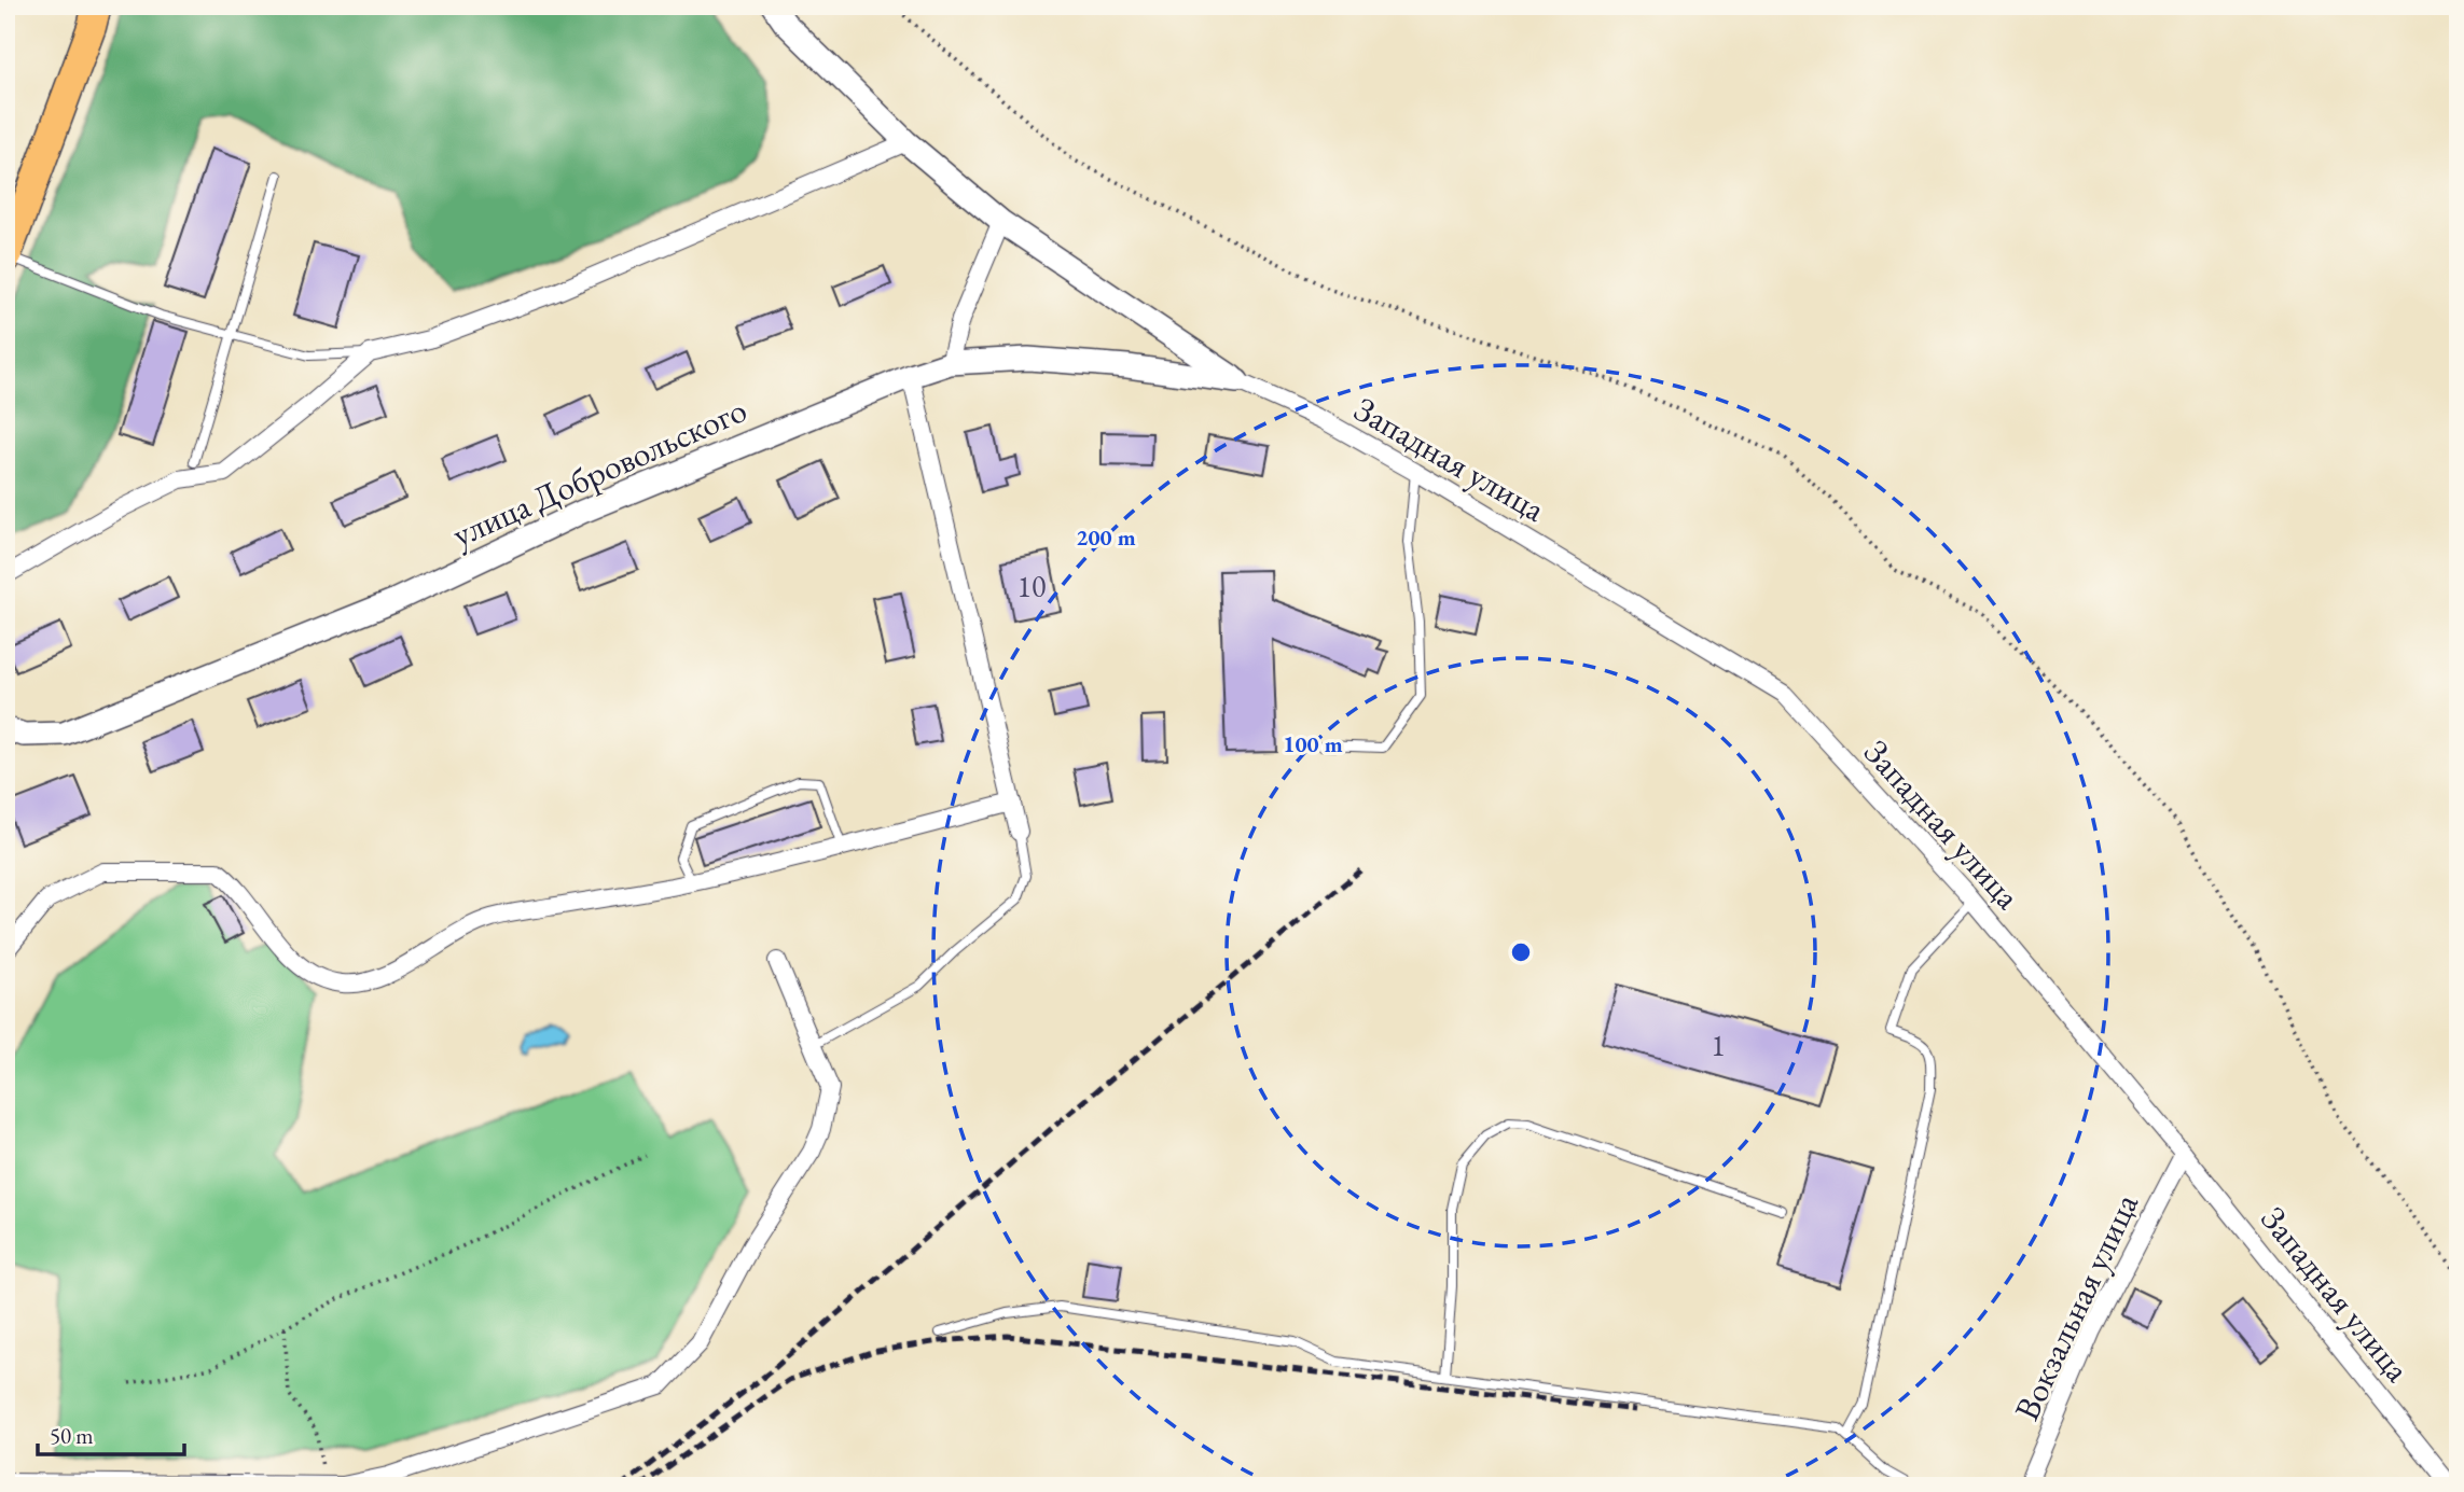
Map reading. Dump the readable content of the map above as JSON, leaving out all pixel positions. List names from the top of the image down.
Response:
{
  "streets": {
    "street": ["Западная улица", "улица Добровольского", "Вокзальная улица"]
  },
  "crossings": [
    ["Западная улица", "улица Добровольского"],
    ["Западная улица", "Вокзальная улица"]
  ],
  "house_numbers": ["10", "1"],
  "scale_bar": "50 m",
  "rings": ["200 m", "100 m"]
}
